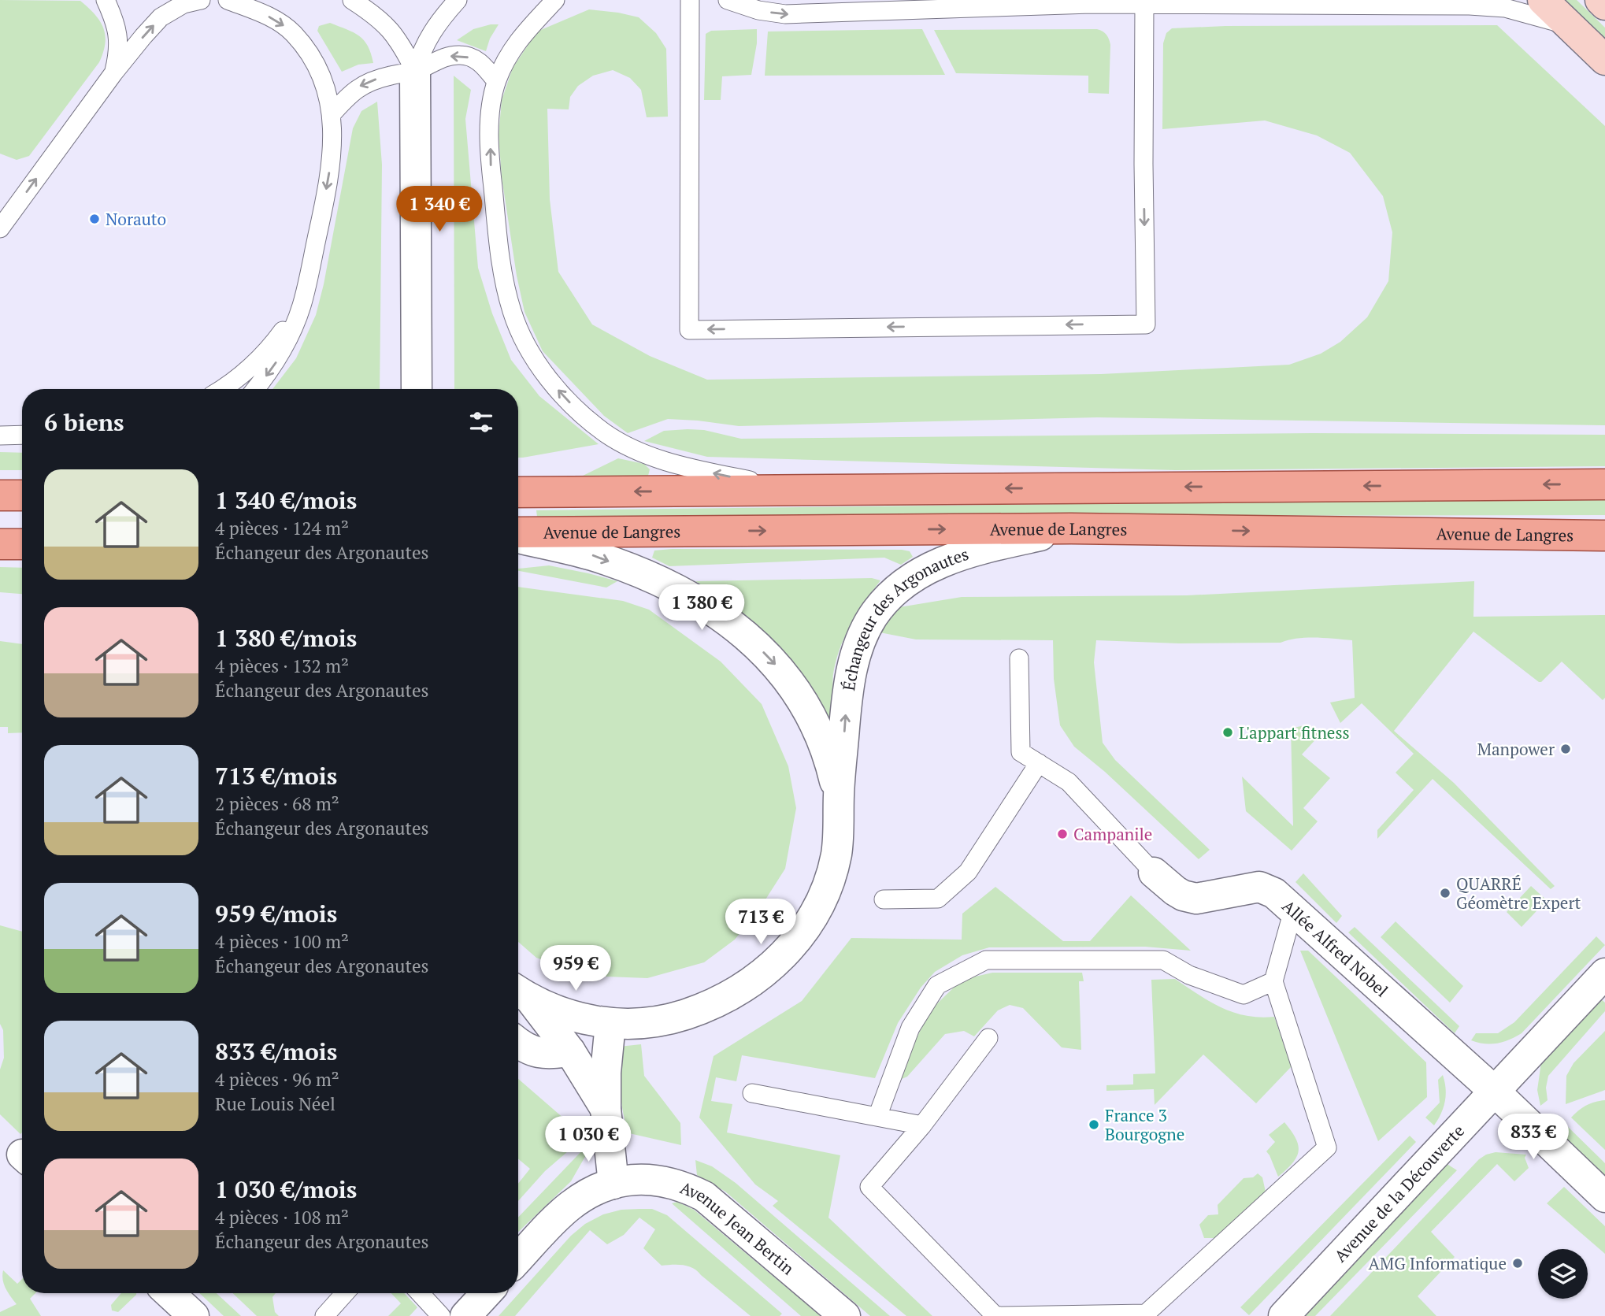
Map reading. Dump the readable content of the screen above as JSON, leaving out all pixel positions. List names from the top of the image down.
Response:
{
  "streets": {
    "main road": ["Avenue de Langres"],
    "street": [
      "Échangeur des Argonautes",
      "Allée Alfred Nobel",
      "Avenue de la Découverte",
      "Avenue Jean Bertin"
    ]
  },
  "crossings": [
    ["Avenue de Langres", "Échangeur des Argonautes"],
    ["Échangeur des Argonautes", "Avenue Jean Bertin"],
    ["Allée Alfred Nobel", "Avenue de la Découverte"]
  ],
  "places": [
    "Norauto",
    "L'appart fitness",
    "Manpower",
    "Campanile",
    "QUARRÉ Géomètre Expert",
    "France 3 Bourgogne",
    "AMG Informatique"
  ],
  "page": {
    "price": [
      "1 340 €",
      "1 380 €",
      "713 €",
      "959 €",
      "833 €",
      "1 030 €"
    ],
    "heading": "6 biens",
    "list": [
      {
        "name": "1 340 €/mois",
        "note": "4 pièces · 124 m² · Échangeur des Argonautes"
      },
      {
        "name": "1 380 €/mois",
        "note": "4 pièces · 132 m² · Échangeur des Argonautes"
      },
      {
        "name": "713 €/mois",
        "note": "2 pièces · 68 m² · Échangeur des Argonautes"
      },
      {
        "name": "959 €/mois",
        "note": "4 pièces · 100 m² · Échangeur des Argonautes"
      },
      {
        "name": "833 €/mois",
        "note": "4 pièces · 96 m² · Rue Louis Néel"
      },
      {
        "name": "1 030 €/mois",
        "note": "4 pièces · 108 m² · Échangeur des Argonautes"
      }
    ]
  }
}
